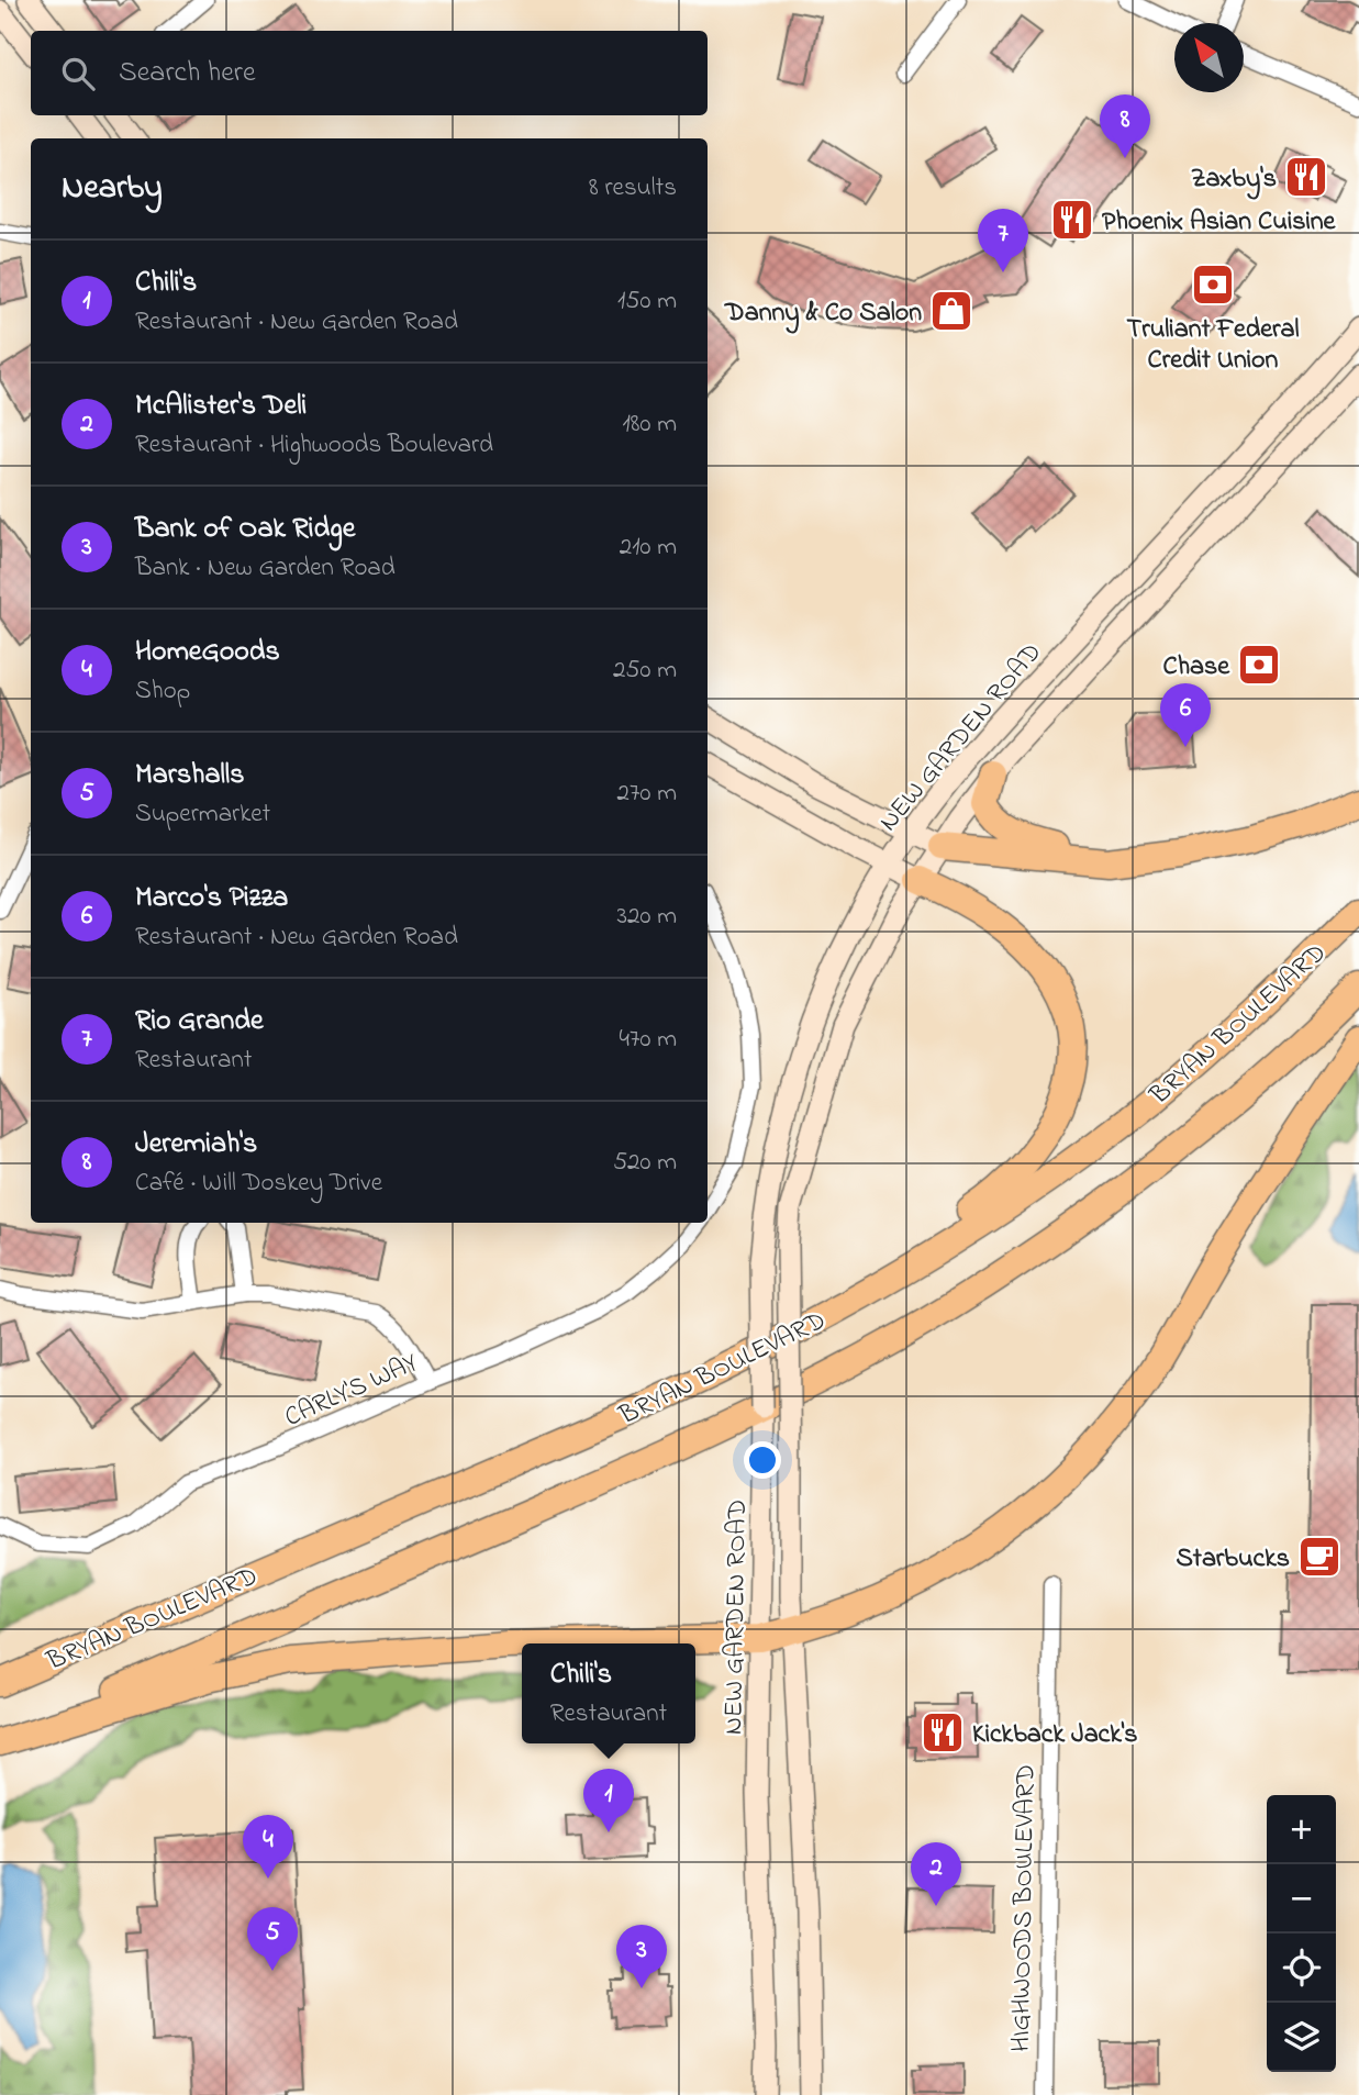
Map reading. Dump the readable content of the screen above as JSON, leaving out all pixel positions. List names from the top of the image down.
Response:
{
  "streets": {
    "highway": ["BRYAN BOULEVARD"],
    "main road": ["NEW GARDEN ROAD"],
    "street": ["CARLY'S WAY", "HIGHWOODS BOULEVARD"]
  },
  "places": {
    "restaurant": ["Zaxby's", "Phoenix Asian Cuisine", "Kickback Jack's"],
    "bank": ["Truliant Federal Credit Union", "Chase"],
    "shop": ["Danny & Co Salon"],
    "cafe": ["Starbucks"]
  },
  "north": "top left",
  "page": {
    "search": "Search here",
    "pins": [
      "8",
      "7",
      "6",
      "1",
      "4",
      "2",
      "5",
      "3"
    ],
    "heading": ["Nearby", "8 results"],
    "list": [
      {
        "mark": "1",
        "name": "Chili's",
        "note": "Restaurant · New Garden Road",
        "value": "150 m"
      },
      {
        "mark": "2",
        "name": "McAlister's Deli",
        "note": "Restaurant · Highwoods Boulevard",
        "value": "180 m"
      },
      {
        "mark": "3",
        "name": "Bank of Oak Ridge",
        "note": "Bank · New Garden Road",
        "value": "210 m"
      },
      {
        "mark": "4",
        "name": "HomeGoods",
        "note": "Shop",
        "value": "250 m"
      },
      {
        "mark": "5",
        "name": "Marshalls",
        "note": "Supermarket",
        "value": "270 m"
      },
      {
        "mark": "6",
        "name": "Marco's Pizza",
        "note": "Restaurant · New Garden Road",
        "value": "320 m"
      },
      {
        "mark": "7",
        "name": "Rio Grande",
        "note": "Restaurant",
        "value": "470 m"
      },
      {
        "mark": "8",
        "name": "Jeremiah's",
        "note": "Café · Will Doskey Drive",
        "value": "520 m"
      }
    ],
    "popup": ["Chili's", "Restaurant"],
    "map_buttons": ["+", "−"]
  }
}
